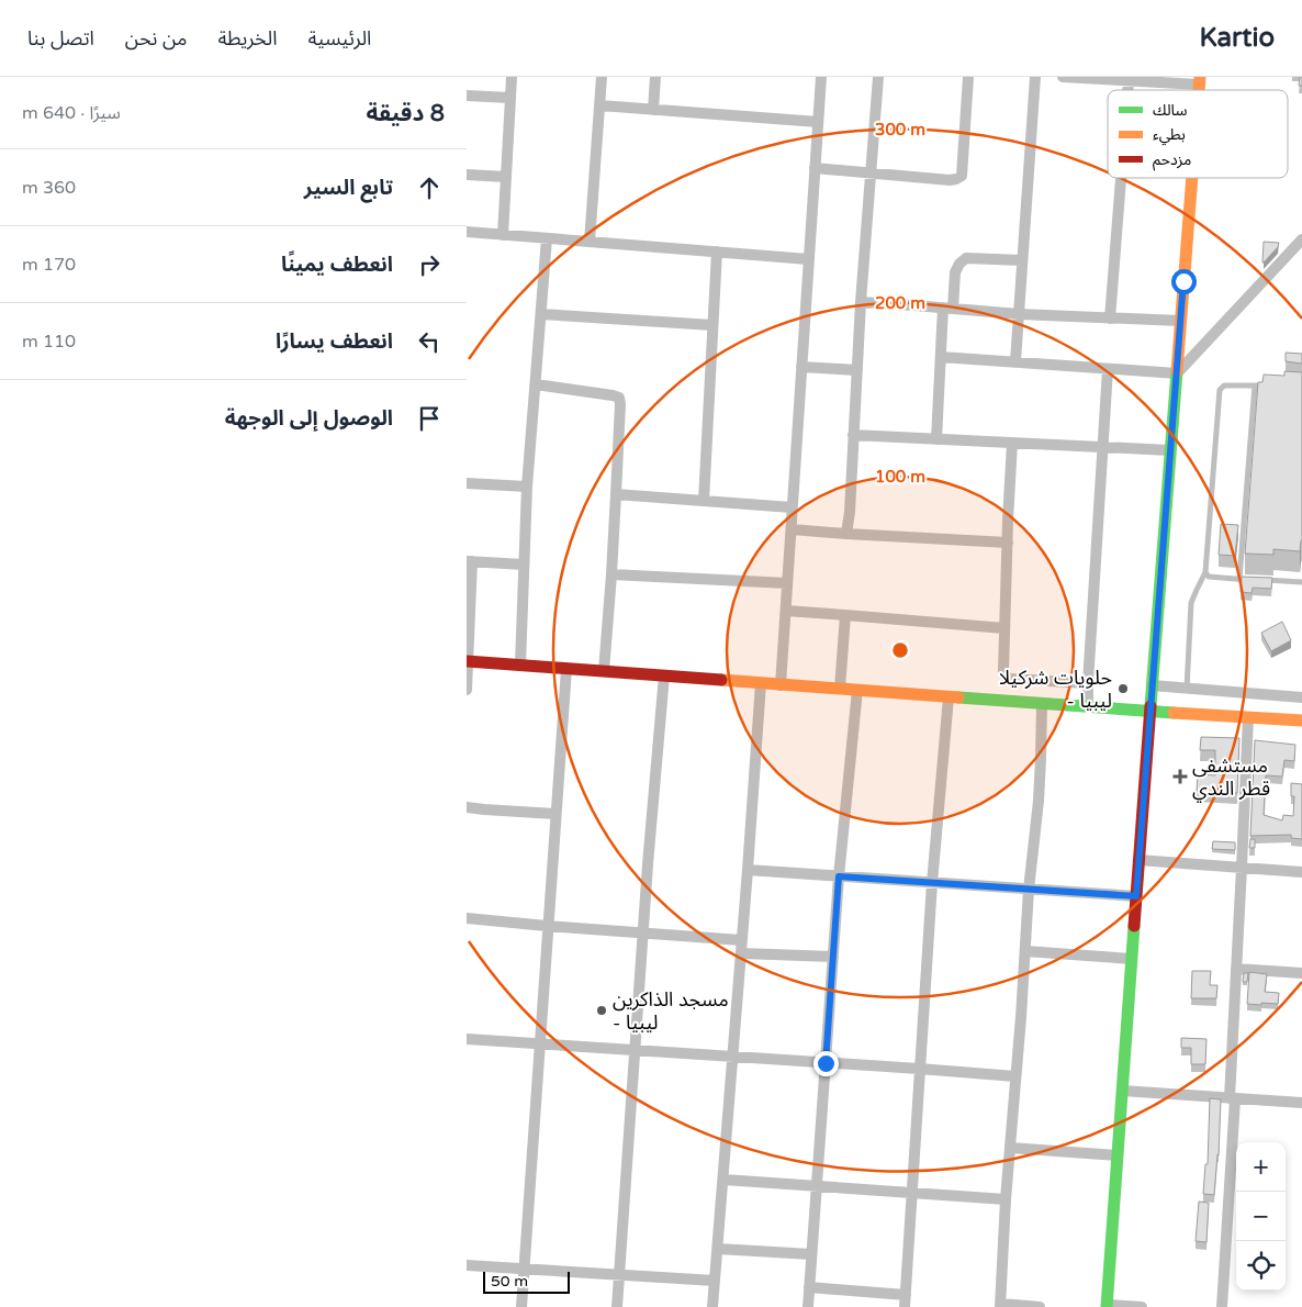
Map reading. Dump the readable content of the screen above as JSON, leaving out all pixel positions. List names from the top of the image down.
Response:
{
  "places": {
    "other": ["حلويات شركيلا - ليبيا", "مسجد الذاكرين - ليبيا"],
    "health": ["مستشفى قطر الندي"]
  },
  "legend": ["سالك", "بطيء", "مزدحم"],
  "scale_bar": "50 m",
  "page": {
    "header": "Kartio",
    "nav": [
      "الرئيسية",
      "الخريطة",
      "من نحن",
      "اتصل بنا"
    ],
    "heading": ["8 دقيقة", "سيرًا · 640 m"],
    "list": [
      ["تابع السير", "360 m"],
      ["انعطف يمينًا", "170 m"],
      ["انعطف يسارًا", "110 m"],
      "الوصول إلى الوجهة"
    ],
    "map_buttons": ["+", "−"],
    "scale": "50 m"
  },
  "rings": ["300 m", "200 m", "100 m"]
}
